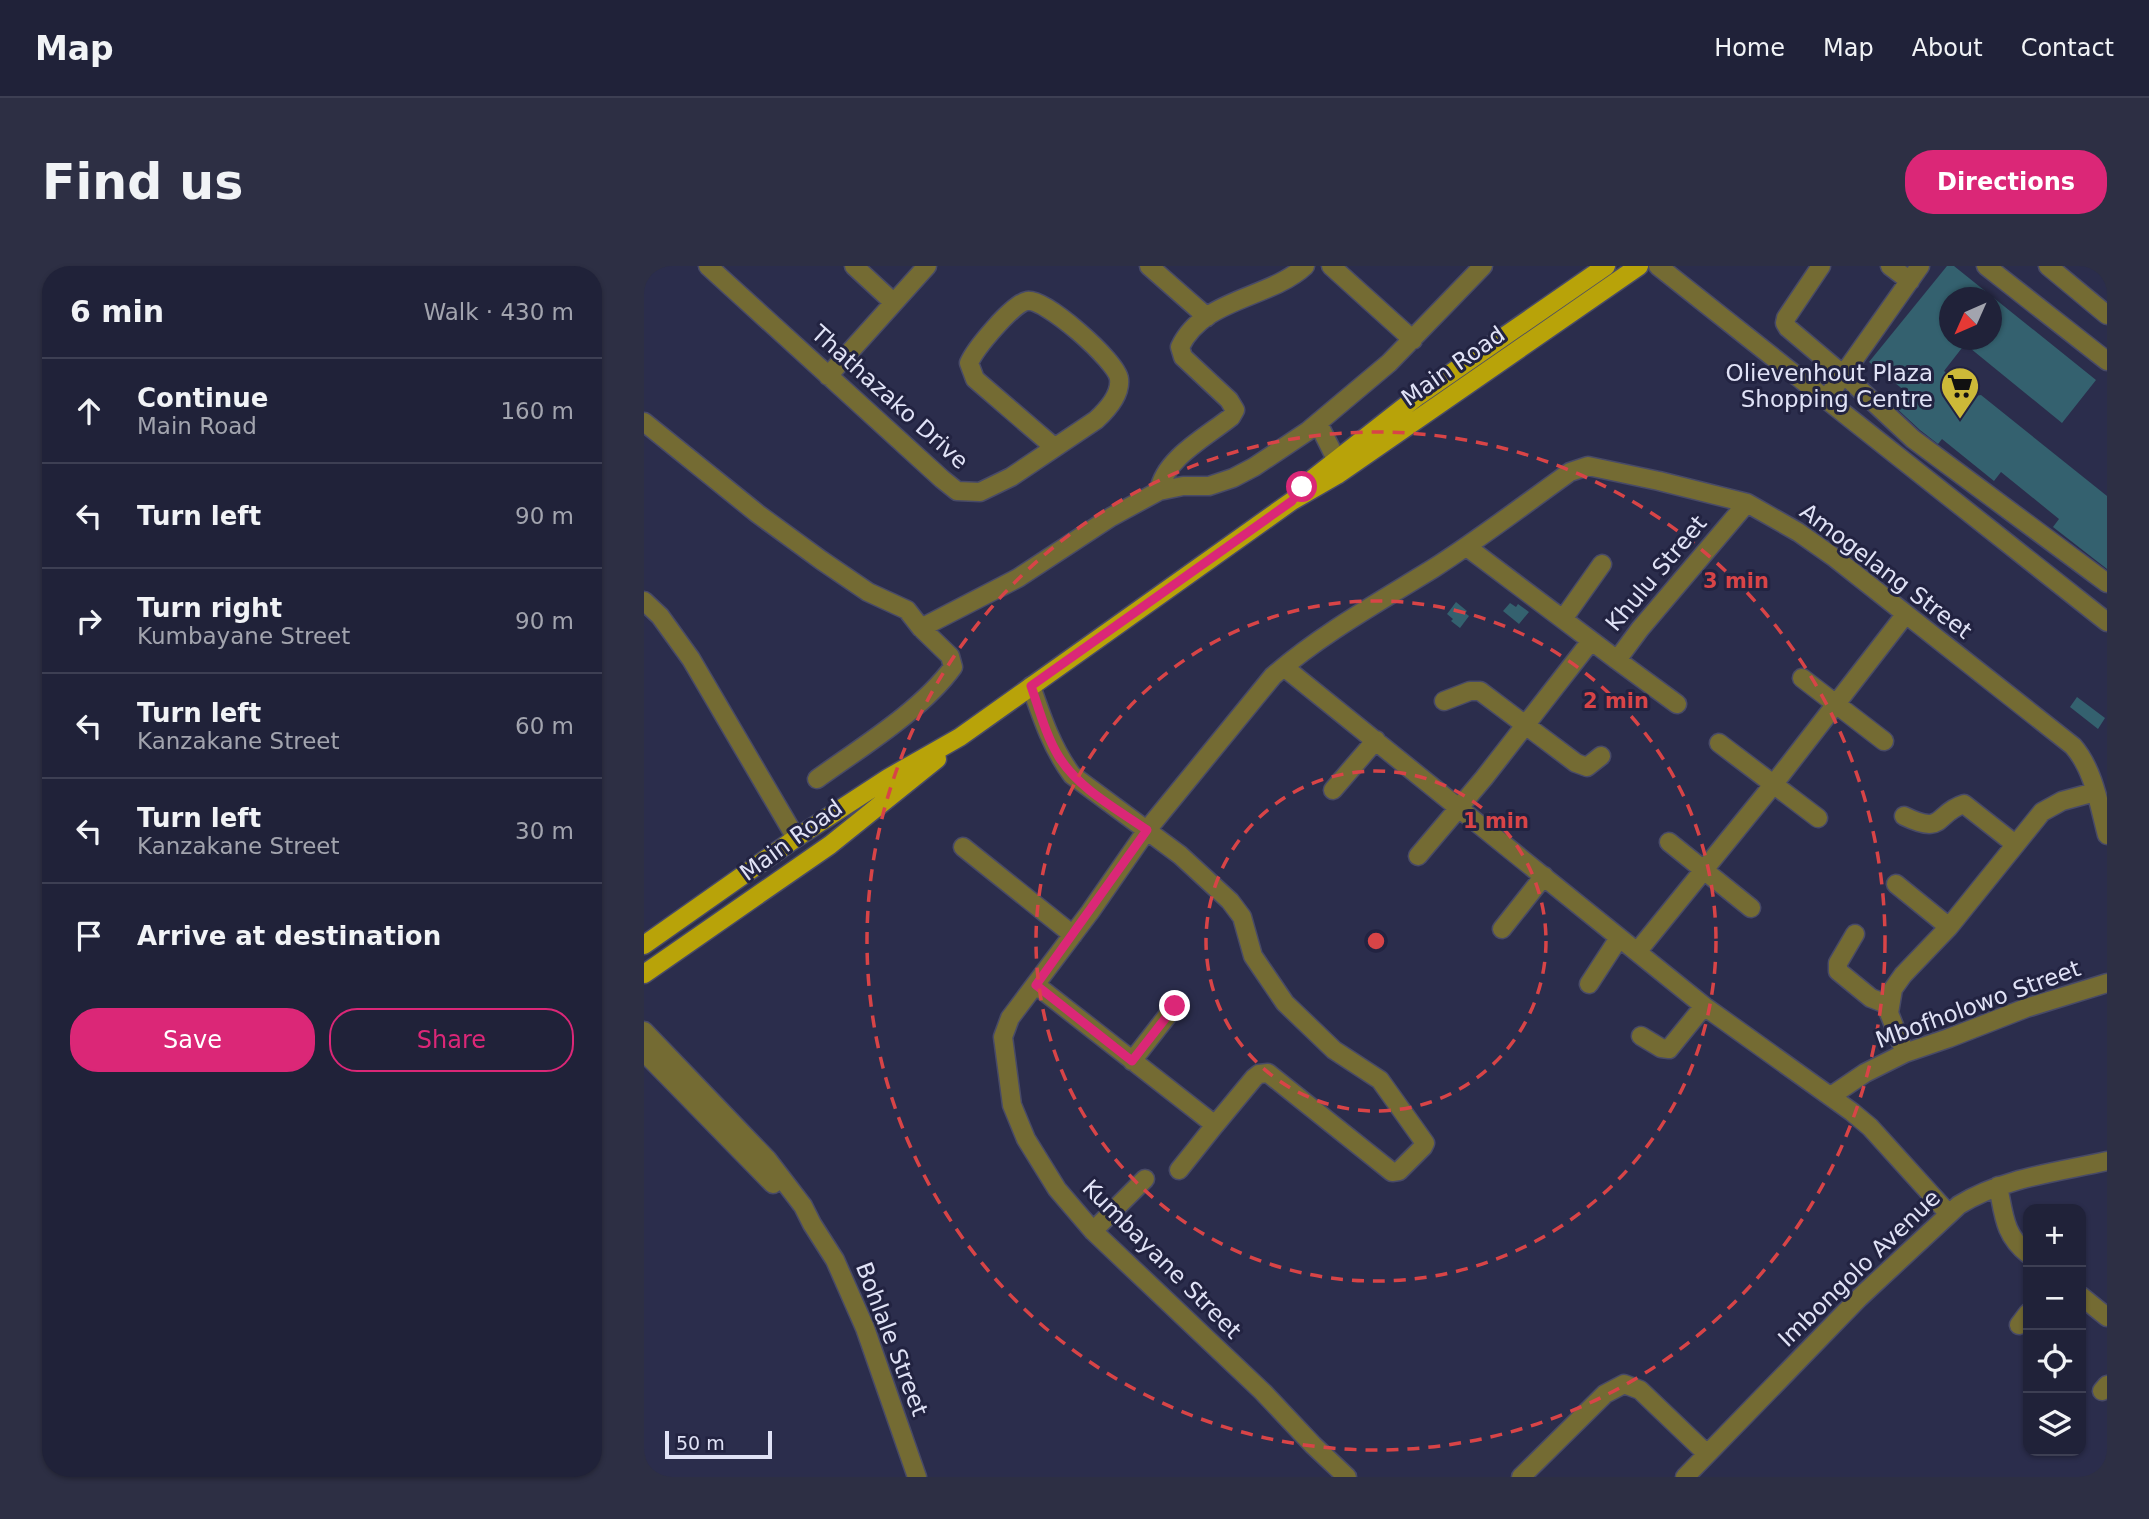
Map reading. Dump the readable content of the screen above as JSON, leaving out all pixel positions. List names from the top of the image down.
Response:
{
  "streets": {
    "main road": ["Main Road"],
    "street": [
      "Thathazako Drive",
      "Amogelang Street",
      "Khulu Street",
      "Mbofholowo Street",
      "Kumbayane Street",
      "Imbongolo Avenue",
      "Bohlale Street"
    ]
  },
  "crossings": [
    ["Amogelang Street", "Khulu Street"],
    ["Amogelang Street", "Kumbayane Street"]
  ],
  "places": {
    "supermarket": ["Olievenhout Plaza Shopping Centre"]
  },
  "scale_bar": "50 m",
  "north": "bottom left",
  "page": {
    "header": "Map",
    "nav": [
      "Home",
      "Map",
      "About",
      "Contact"
    ],
    "buttons": [
      "Directions",
      ["Save", "Share"]
    ],
    "title": "Find us",
    "heading": ["6 min", "Walk · 430 m"],
    "list": [
      ["Continue", "Main Road", "160 m"],
      ["Turn left", "90 m"],
      ["Turn right", "Kumbayane Street", "90 m"],
      ["Turn left", "Kanzakane Street", "60 m"],
      ["Turn left", "Kanzakane Street", "30 m"],
      "Arrive at destination"
    ],
    "map_buttons": ["+", "−"],
    "scale": "50 m"
  },
  "rings": ["3 min", "2 min", "1 min"]
}
